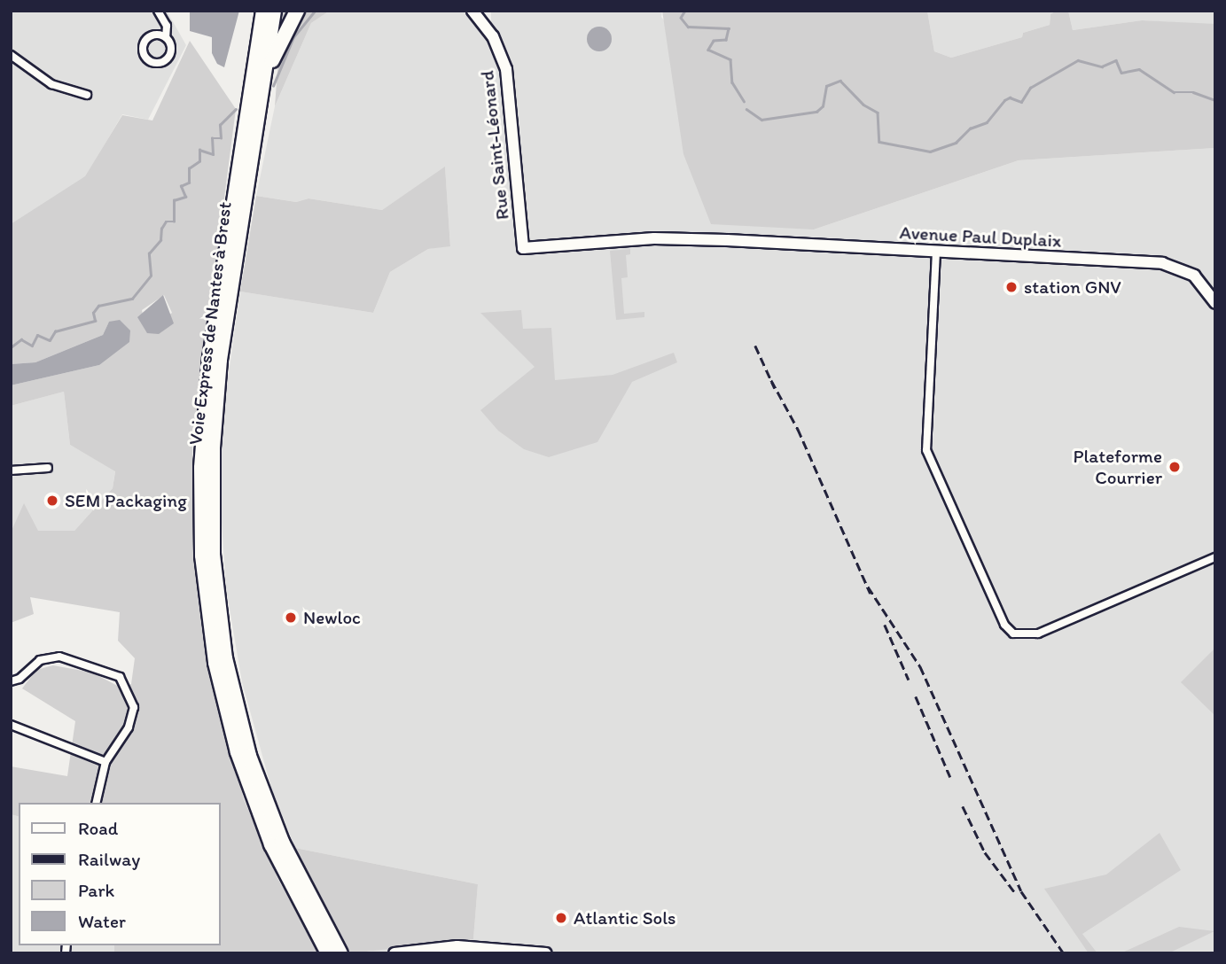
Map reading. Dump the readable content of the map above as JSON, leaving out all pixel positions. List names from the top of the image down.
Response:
{
  "streets": {
    "highway": ["Voie Express de Nantes à Brest"],
    "main road": ["Rue Saint-Léonard", "Avenue Paul Duplaix"]
  },
  "crossings": [
    ["Rue Saint-Léonard", "Avenue Paul Duplaix"]
  ],
  "places": [
    "station GNV",
    "Plateforme Courrier",
    "SEM Packaging",
    "Newloc",
    "Atlantic Sols"
  ],
  "legend": [
    "Road",
    "Railway",
    "Park",
    "Water"
  ]
}
